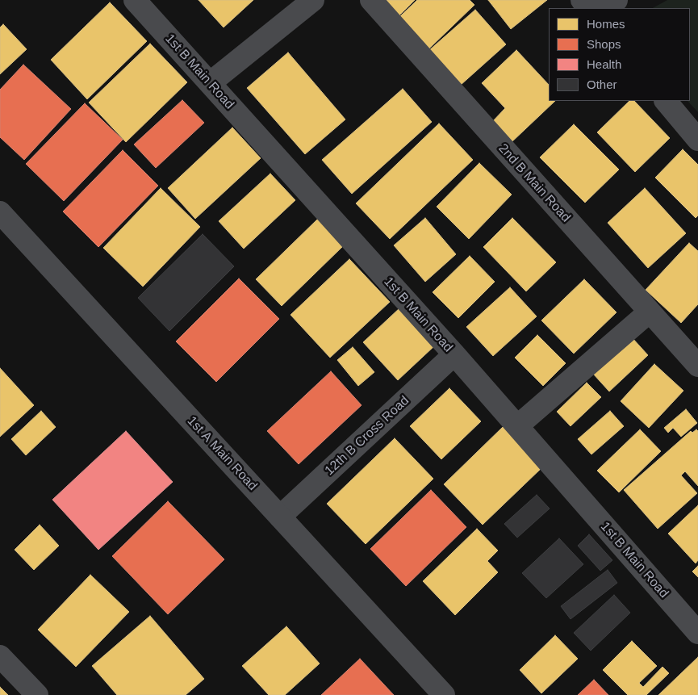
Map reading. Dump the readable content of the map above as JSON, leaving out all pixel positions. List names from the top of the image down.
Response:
{
  "streets": {
    "street": [
      "1st B Main Road",
      "2nd B Main Road",
      "12th B Cross Road",
      "1st A Main Road"
    ]
  },
  "crossings": [
    ["1st B Main Road", "12th B Cross Road"],
    ["12th B Cross Road", "1st A Main Road"]
  ],
  "legend": [
    "Homes",
    "Shops",
    "Health",
    "Other"
  ]
}
